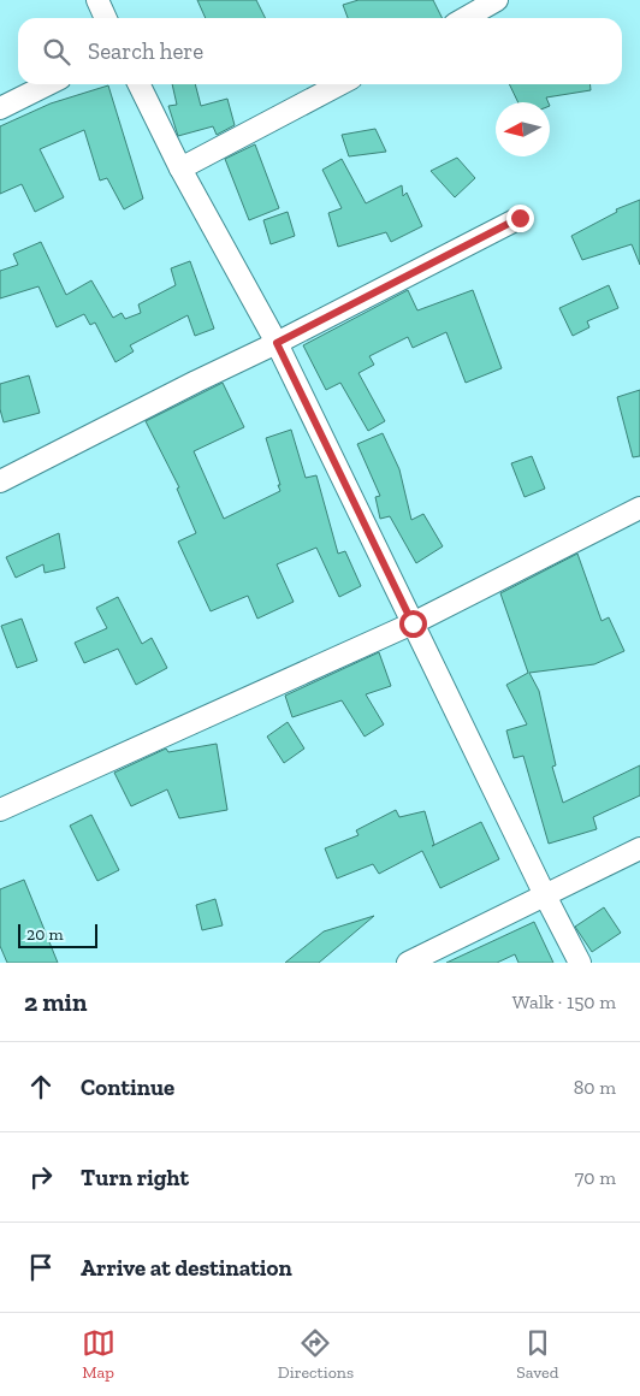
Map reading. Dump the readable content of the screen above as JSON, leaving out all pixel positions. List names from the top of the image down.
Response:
{
  "scale_bar": "20 m",
  "north": "left",
  "page": {
    "search": "Search here",
    "scale": "20 m",
    "heading": ["2 min", "Walk · 150 m"],
    "list": [
      ["Continue", "80 m"],
      ["Turn right", "70 m"],
      "Arrive at destination"
    ],
    "nav": ["Map", "Directions", "Saved"]
  }
}
